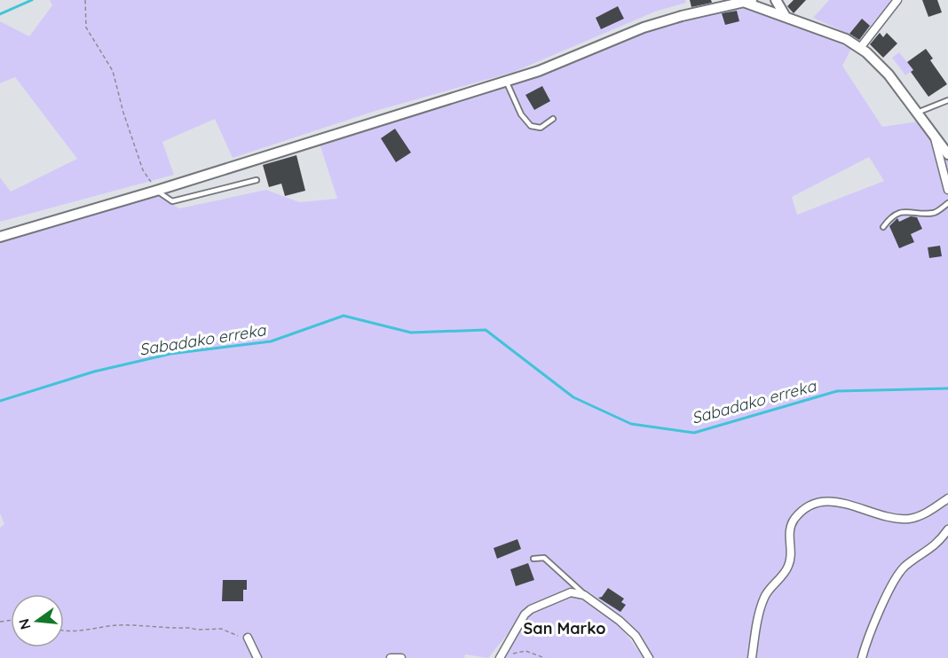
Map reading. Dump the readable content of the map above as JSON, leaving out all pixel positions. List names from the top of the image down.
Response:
{
  "districts": ["San Marko"],
  "water": ["Sabadako erreka"],
  "north": "left"
}
